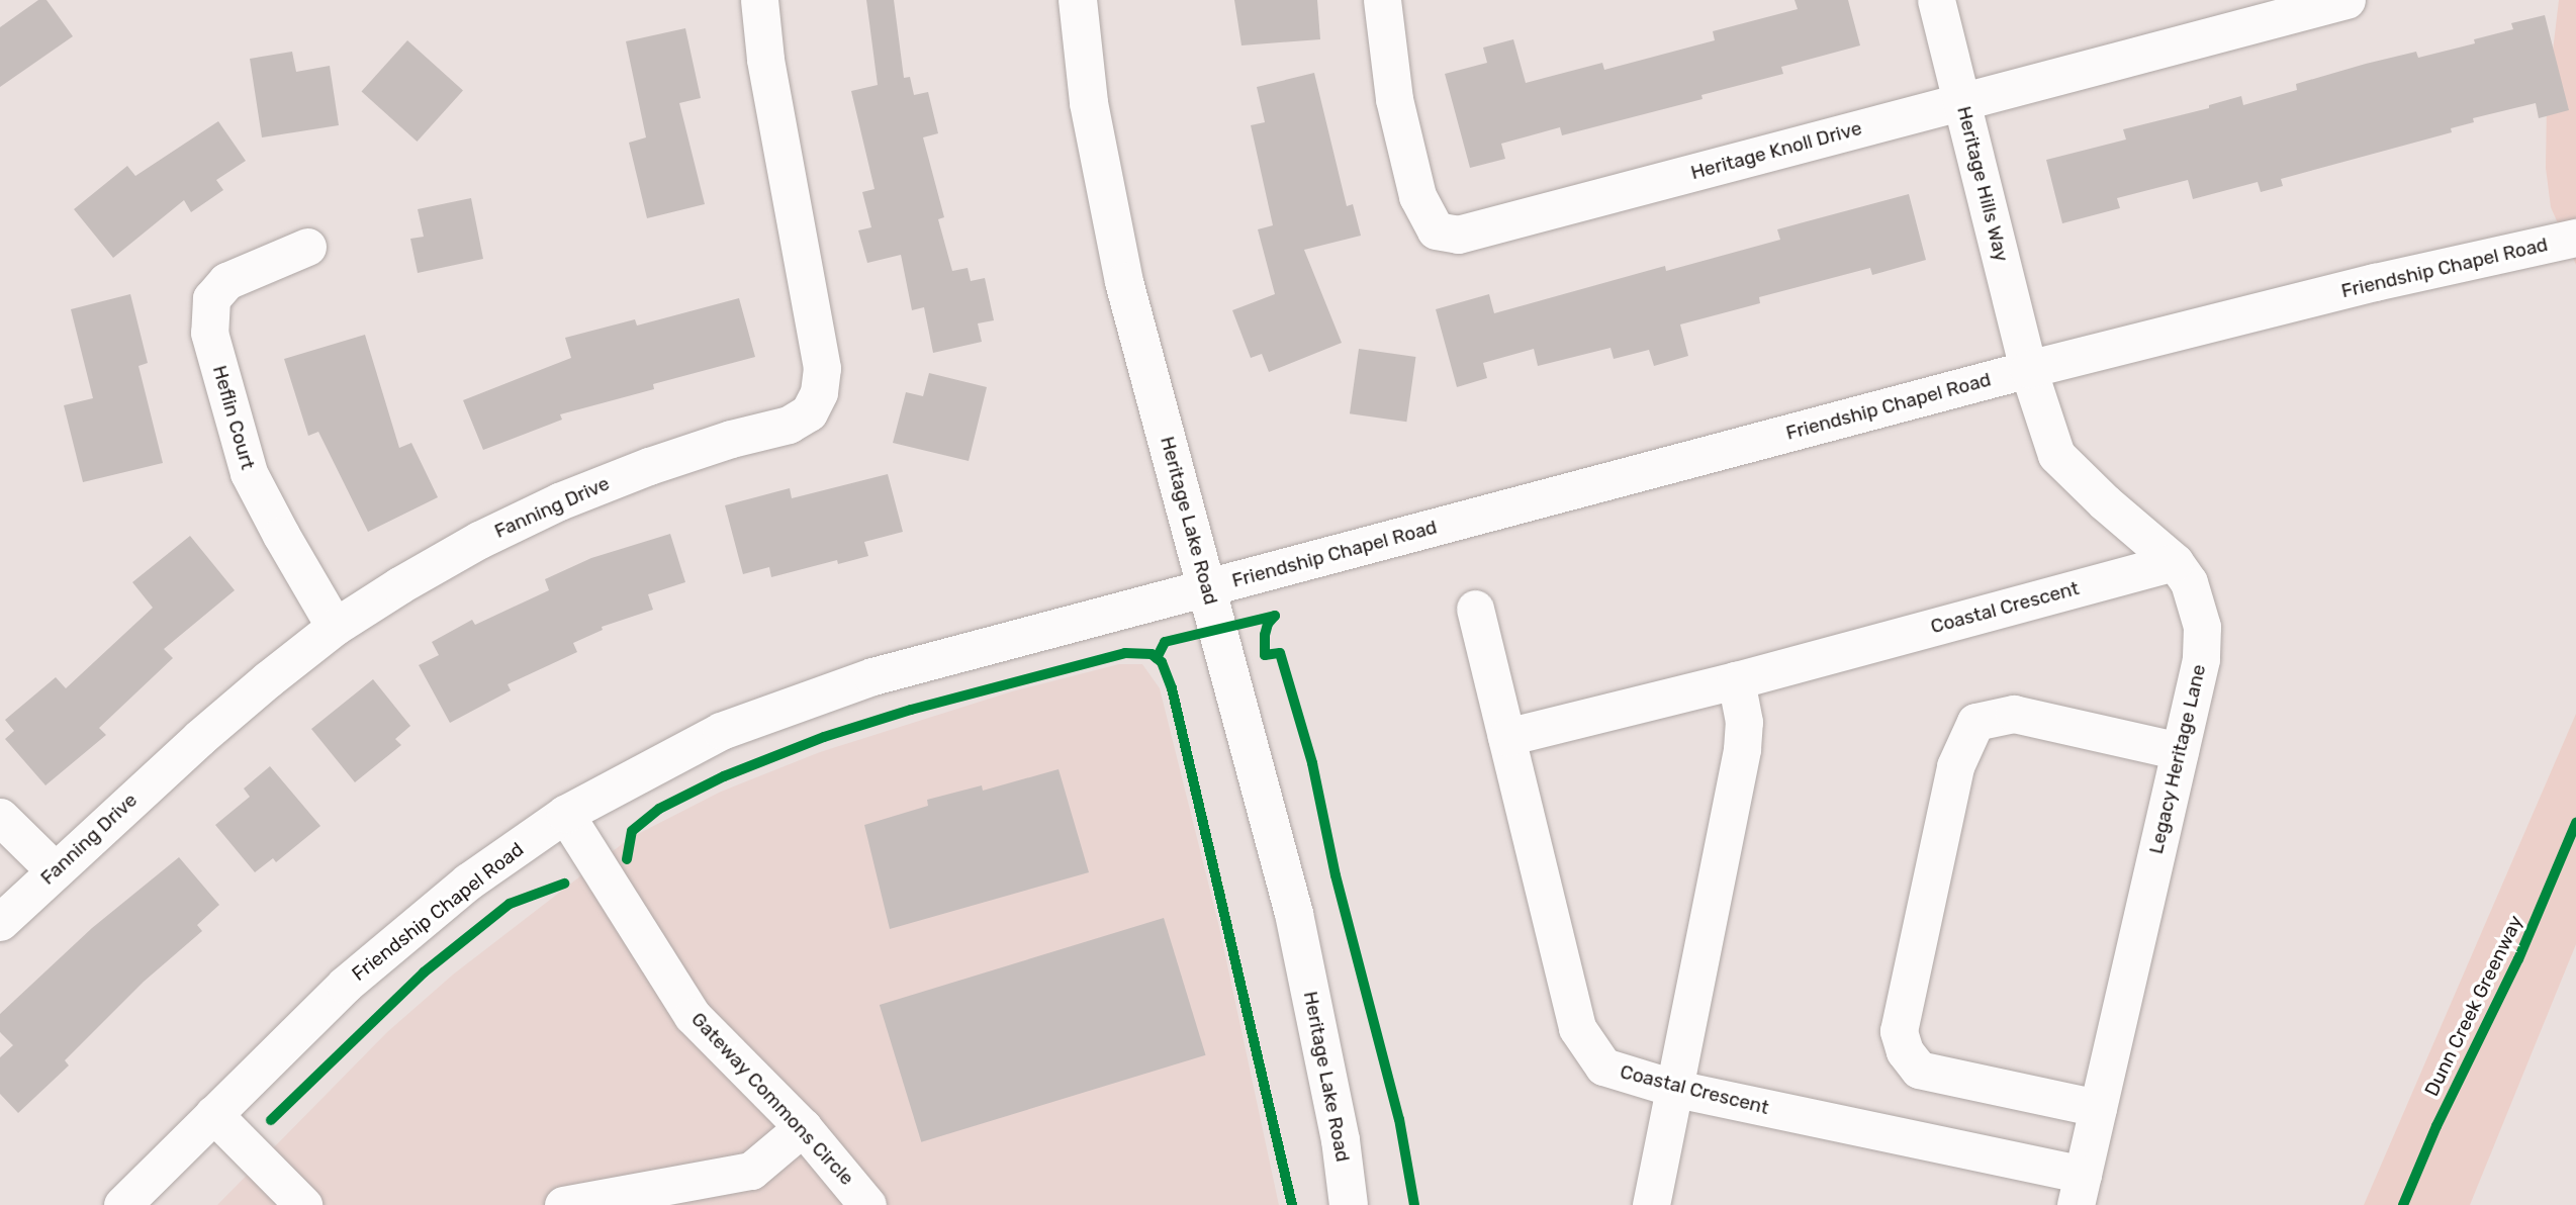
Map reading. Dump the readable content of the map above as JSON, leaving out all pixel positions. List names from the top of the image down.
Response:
{
  "streets": {
    "main road": ["Heritage Lake Road"],
    "street": [
      "Heritage Knoll Drive",
      "Heritage Hills Way",
      "Friendship Chapel Road",
      "Heflin Court",
      "Fanning Drive",
      "Coastal Crescent",
      "Legacy Heritage Lane",
      "Gateway Commons Circle"
    ],
    "cycle path": ["Dunn Creek Greenway"]
  },
  "crossings": [
    ["Heritage Knoll Drive", "Heritage Hills Way"],
    ["Heritage Hills Way", "Friendship Chapel Road"],
    ["Heritage Hills Way", "Legacy Heritage Lane"],
    ["Friendship Chapel Road", "Heritage Lake Road"],
    ["Friendship Chapel Road", "Legacy Heritage Lane"],
    ["Friendship Chapel Road", "Gateway Commons Circle"],
    ["Heflin Court", "Fanning Drive"],
    ["Coastal Crescent", "Legacy Heritage Lane"]
  ]
}
